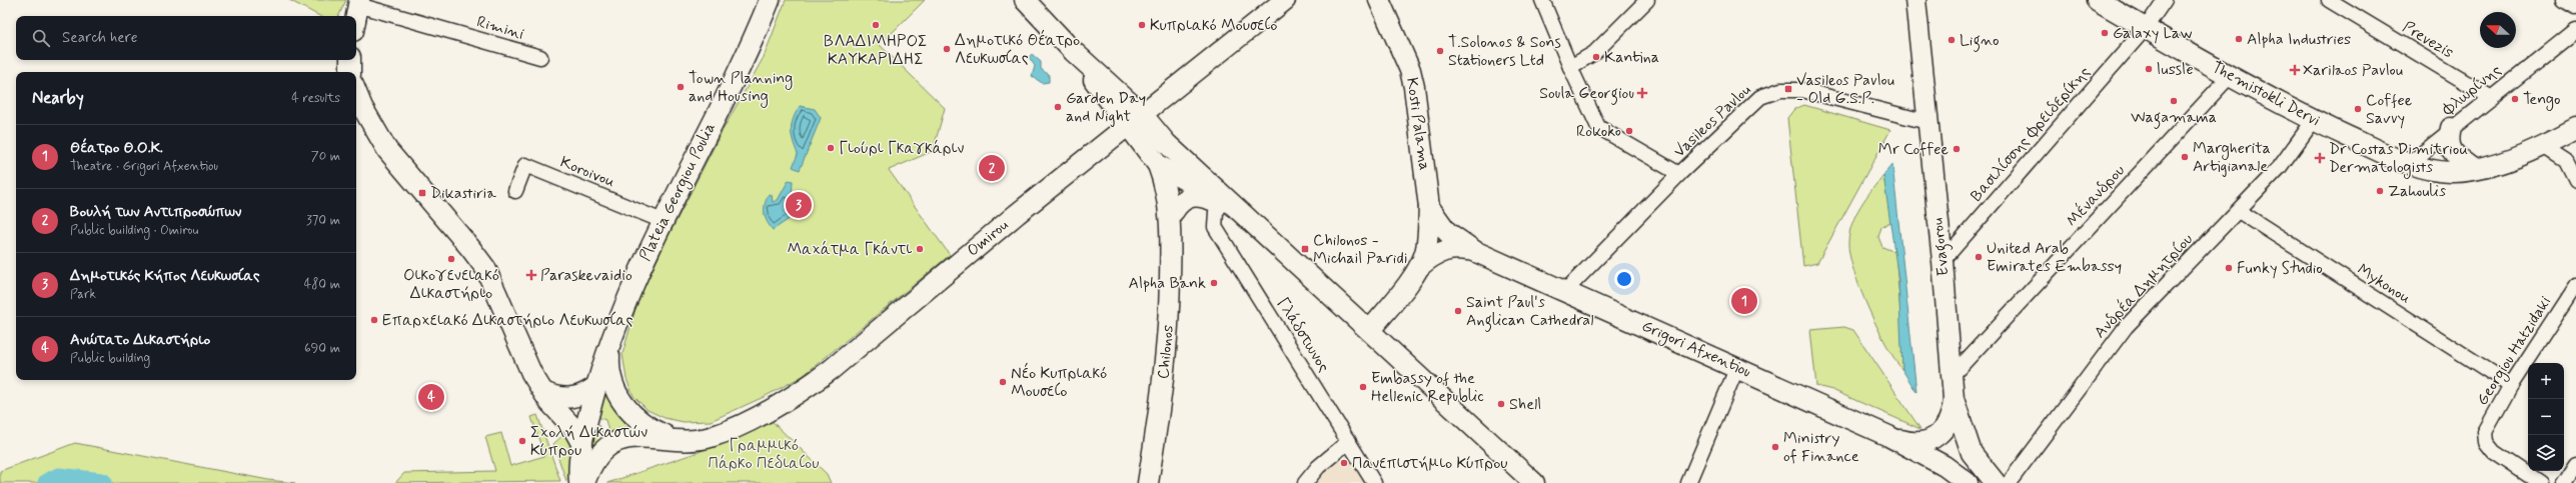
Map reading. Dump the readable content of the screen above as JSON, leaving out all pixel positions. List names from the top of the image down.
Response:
{
  "streets": {
    "main road": [
      "Themistokli Dervi",
      "Kosti Palama",
      "Plateia Georgiou Poulia",
      "Omirou",
      "Evagorou",
      "Grigori Afxentiou",
      "Chilonos"
    ],
    "street": [
      "Rimini",
      "Prevezis",
      "Φλωρίνης",
      "Vasileos Pavlou",
      "Βασιλίσσης Φρειδερίκης",
      "Koroivou",
      "Μένανδρου",
      "Mykonou",
      "Ανδρέα Δημητρίου",
      "Γλάδστωνος",
      "Georgiou Hatzidaki"
    ]
  },
  "crossings": [
    ["Prevezis", "Φλωρίνης"],
    ["Φλωρίνης", "Themistokli Dervi"],
    ["Themistokli Dervi", "Βασιλίσσης Φρειδερίκης"],
    ["Themistokli Dervi", "Μένανδρου"],
    ["Themistokli Dervi", "Ανδρέα Δημητρίου"],
    ["Vasileos Pavlou", "Evagorou"],
    ["Vasileos Pavlou", "Grigori Afxentiou"],
    ["Kosti Palama", "Grigori Afxentiou"],
    ["Βασιλίσσης Φρειδερίκης", "Evagorou"],
    ["Koroivou", "Plateia Georgiou Poulia"],
    ["Plateia Georgiou Poulia", "Omirou"],
    ["Μένανδρου", "Evagorou"],
    ["Mykonou", "Ανδρέα Δημητρίου"],
    ["Mykonou", "Georgiou Hatzidaki"]
  ],
  "parks": ["Γραμμικό Πάρκο Πεδιαίου"],
  "places": {
    "other": [
      "ΒΛΑΔΙΜΗΡΟΣ ΚΑΥΚΑΡΙΔΗΣ",
      "Κυπριακό Μουσείο",
      "Galaxy Law",
      "Alpha Industries",
      "Ligno",
      "Δημοτικό Θέατρο Λευκωσίας",
      "T.Solonos & Sons Stationers Ltd",
      "Kantina",
      "lussle",
      "Town Planning and Housing",
      "Tengo",
      "Wagamama",
      "Garden Day and Night",
      "Coffee Savvy",
      "Rokoko",
      "Γιούρι Γκαγκάριν",
      "Mr Coffee",
      "Margherita Artigianale",
      "Zahoulis",
      "Μαχάτμα Γκάντι",
      "United Arab Emirates Embassy",
      "Οικογενειακό Δικαστήριο",
      "Funky Studio",
      "Alpha Bank",
      "Saint Paul's Anglican Cathedral",
      "Επαρχειακό Δικαστήριο Λευκωσίας",
      "Νέο Κυπριακό Μουσείο",
      "Embassy of the Hellenic Republic",
      "Shell",
      "Σχολή Δικαστών Κύπρου",
      "Ministry of Finance",
      "Πανεπιστήμιο Κύπρου"
    ],
    "health": [
      "Xarilaos Pavlou",
      "Soula Georgiou",
      "Dr Costas Dimitriou Dermatologists",
      "Paraskevaidio"
    ],
    "transit": ["Vasileos Pavlou - Old G.S.P.", "Dikastiria", "Chilonos - Michail Paridi"]
  },
  "north": "left",
  "page": {
    "search": "Search here",
    "heading": ["Nearby", "4 results"],
    "list": [
      {
        "mark": "1",
        "name": "Θέατρο Θ.Ο.Κ.",
        "note": "Theatre · Grigori Afxentiou",
        "value": "70 m"
      },
      {
        "mark": "2",
        "name": "Βουλή των Αντιπροσώπων",
        "note": "Public building · Omirou",
        "value": "370 m"
      },
      {
        "mark": "3",
        "name": "Δημοτικός Κήπος Λευκωσίας",
        "note": "Park",
        "value": "480 m"
      },
      {
        "mark": "4",
        "name": "Ανώτατο Δικαστήριο",
        "note": "Public building",
        "value": "690 m"
      }
    ],
    "pins": [
      "2",
      "3",
      "1",
      "4"
    ],
    "map_buttons": ["+", "−"]
  }
}
